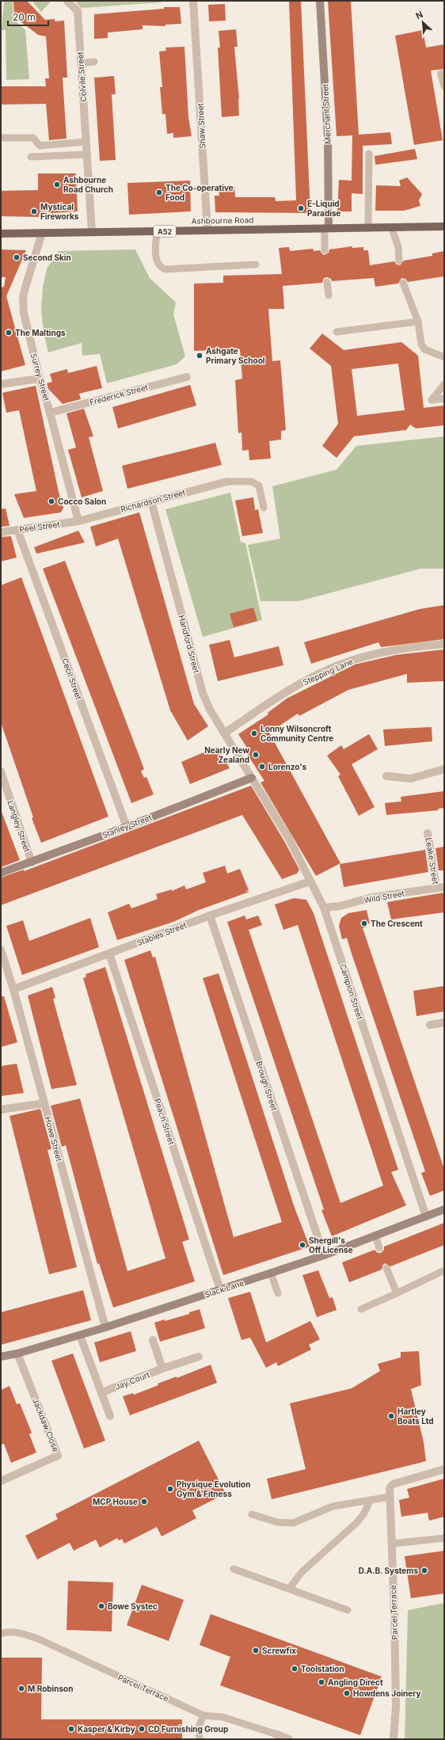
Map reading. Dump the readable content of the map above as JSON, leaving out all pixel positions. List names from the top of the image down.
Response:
{
  "streets": {
    "main road": ["Ashbourne Road", "A52"],
    "street": [
      "Colvile Street",
      "Merchant Street",
      "Shaw Street",
      "Surrey Street",
      "Frederick Street",
      "Richardson Street",
      "Peel Street",
      "Handford Street",
      "Stepping Lane",
      "Cecil Street",
      "Langley Street",
      "Stanley Street",
      "Leake Street",
      "Wild Street",
      "Stables Street",
      "Campion Street",
      "Brough Street",
      "Peach Street",
      "Howe Street",
      "Slack Lane",
      "Jay Court",
      "Jackdaw Close",
      "Parcel Terrace"
    ]
  },
  "crossings": [
    ["Colvile Street", "Ashbourne Road"],
    ["Merchant Street", "Ashbourne Road"],
    ["Shaw Street", "Ashbourne Road"],
    ["Ashbourne Road", "Surrey Street"],
    ["Surrey Street", "Frederick Street"],
    ["Surrey Street", "Richardson Street"],
    ["Surrey Street", "Peel Street"],
    ["Richardson Street", "Peel Street"],
    ["Richardson Street", "Handford Street"],
    ["Peel Street", "Cecil Street"],
    ["Handford Street", "Stepping Lane"],
    ["Handford Street", "Stanley Street"],
    ["Handford Street", "Campion Street"],
    ["Cecil Street", "Stanley Street"],
    ["Langley Street", "Stanley Street"],
    ["Stanley Street", "Campion Street"],
    ["Leake Street", "Wild Street"],
    ["Wild Street", "Campion Street"],
    ["Stables Street", "Campion Street"],
    ["Stables Street", "Brough Street"],
    ["Stables Street", "Peach Street"],
    ["Stables Street", "Howe Street"],
    ["Campion Street", "Slack Lane"],
    ["Brough Street", "Slack Lane"],
    ["Peach Street", "Slack Lane"],
    ["Howe Street", "Slack Lane"],
    ["Slack Lane", "Jackdaw Close"]
  ],
  "places": [
    "Ashbourne Road Church",
    "The Co-operative Food",
    "E-Liquid Paradise",
    "Mystical Fireworks",
    "Second Skin",
    "The Maltings",
    "Ashgate Primary School",
    "Cocco Salon",
    "Lonny Wilsoncroft Community Centre",
    "Nearly New Zealand",
    "Lorenzo's",
    "The Crescent",
    "Shergill's Off License",
    "Hartley Boats Ltd",
    "Physique Evolution Gym & Fitness",
    "MCP House",
    "D.A.B. Systems",
    "Bowe Systec",
    "Screwfix",
    "Toolstation",
    "Angling Direct",
    "M Robinson",
    "Howdens Joinery",
    "Kasper & Kirby",
    "CD Furnishing Group"
  ],
  "scale_bar": "20 m",
  "north": "top left"
}
